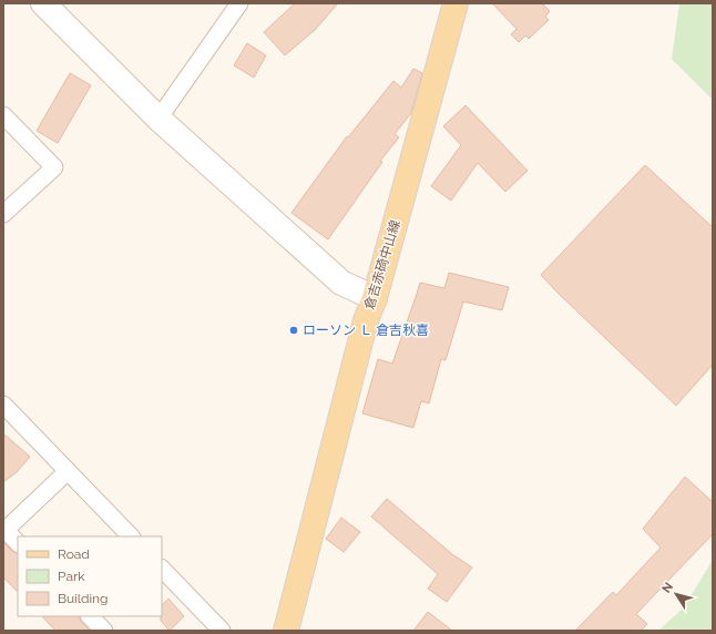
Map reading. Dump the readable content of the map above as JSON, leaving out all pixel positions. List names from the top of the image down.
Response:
{
  "streets": {
    "main road": ["倉吉赤碕中山線"]
  },
  "places": ["ローソン Ｌ 倉吉秋喜"],
  "legend": ["Road", "Park", "Building"],
  "north": "top left"
}
